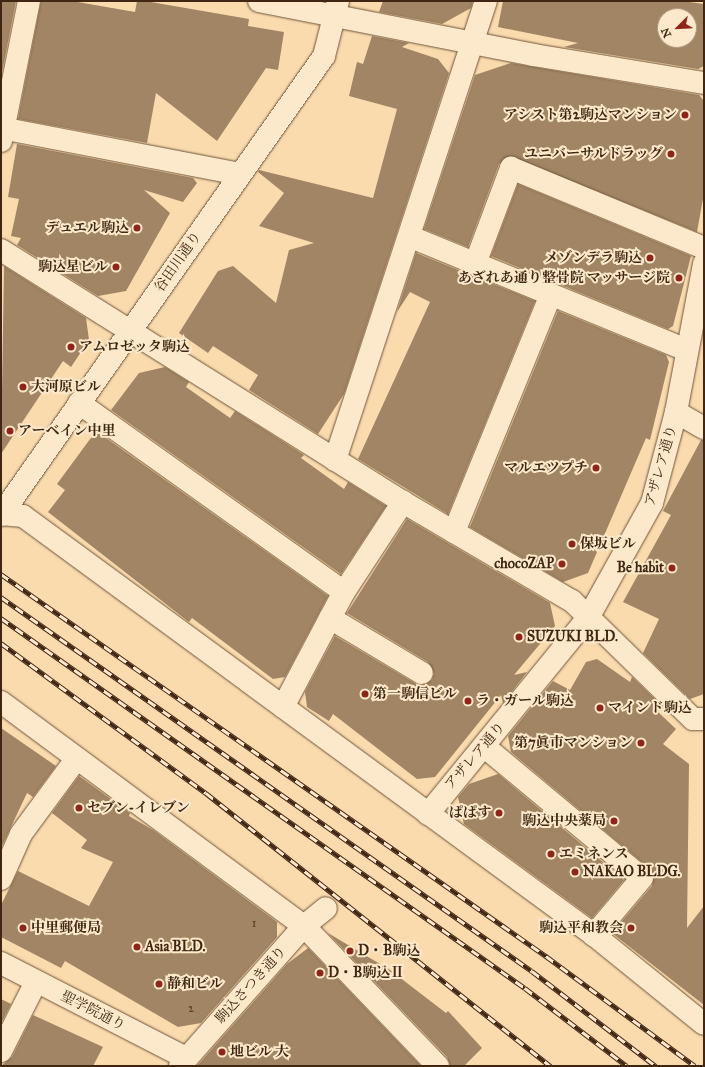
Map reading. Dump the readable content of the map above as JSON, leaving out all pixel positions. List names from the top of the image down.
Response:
{
  "streets": {
    "street": [
      "谷田川通り",
      "アザレア通り",
      "駒込さつき通り",
      "聖学院通り"
    ]
  },
  "crossings": [
    ["駒込さつき通り", "聖学院通り"]
  ],
  "places": [
    "アシスト第2駒込マンション",
    "ユニバーサルドラッグ",
    "デュエル駒込",
    "メゾンデラ駒込",
    "駒込星ビル",
    "あざれあ通り整骨院 マッサージ院",
    "アムロゼッタ駒込",
    "大河原ビル",
    "アーベイン中里",
    "マルエツプチ",
    "保坂ビル",
    "chocoZAP",
    "Be habit",
    "SUZUKI BLD.",
    "第一駒信ビル",
    "ラ・ガール駒込",
    "マインド駒込",
    "第7眞市マンション",
    "セブン-イレブン",
    "ぱぱす",
    "駒込中央薬局",
    "エミネンス",
    "NAKAO BLDG.",
    "中里郵便局",
    "駒込平和教会",
    "Asia BLD.",
    "D・B駒込",
    "D・B駒込Ⅱ",
    "静和ビル",
    "地ビル 大"
  ],
  "house_numbers": ["1", "2"],
  "north": "bottom left"
}
